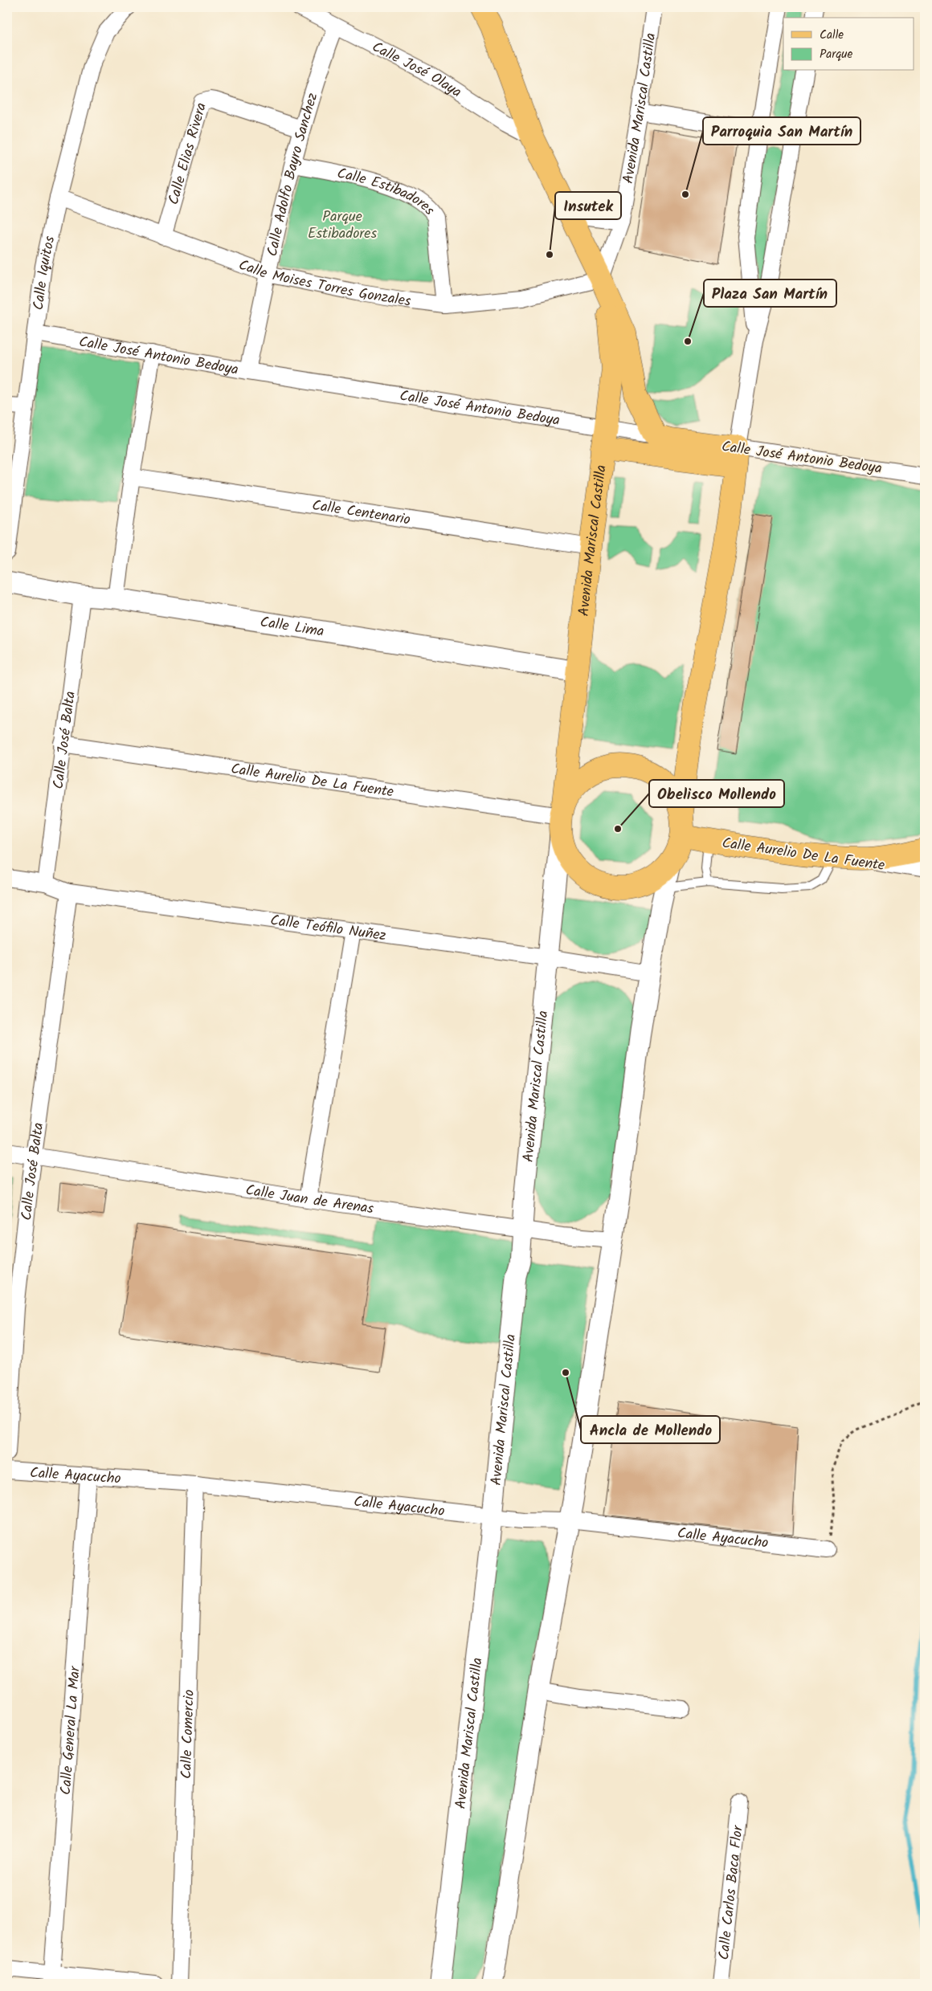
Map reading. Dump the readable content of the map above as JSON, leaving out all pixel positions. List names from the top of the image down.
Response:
{
  "streets": {
    "main road": ["Avenida Mariscal Castilla", "Calle José Antonio Bedoya", "Calle Aurelio De La Fuente"],
    "street": [
      "Calle José Olaya",
      "Calle Elias Rivera",
      "Calle Adolfo Bayro Sanchez",
      "Calle Estibadores",
      "Calle Iquitos",
      "Calle Moises Torres Gonzales",
      "Calle Centenario",
      "Calle Lima",
      "Calle José Balta",
      "Calle Teófilo Nuñez",
      "Calle Juan de Arenas",
      "Calle Ayacucho",
      "Calle General La Mar",
      "Calle Comercio",
      "Calle Carlos Baca Flor"
    ]
  },
  "crossings": [
    ["Calle José Olaya", "Calle Adolfo Bayro Sanchez"],
    ["Avenida Mariscal Castilla", "Calle Moises Torres Gonzales"],
    ["Avenida Mariscal Castilla", "Calle José Antonio Bedoya"],
    ["Avenida Mariscal Castilla", "Calle Centenario"],
    ["Avenida Mariscal Castilla", "Calle Lima"],
    ["Avenida Mariscal Castilla", "Calle Aurelio De La Fuente"],
    ["Avenida Mariscal Castilla", "Calle Teófilo Nuñez"],
    ["Avenida Mariscal Castilla", "Calle Juan de Arenas"],
    ["Avenida Mariscal Castilla", "Calle Ayacucho"],
    ["Calle Elias Rivera", "Calle Adolfo Bayro Sanchez"],
    ["Calle Elias Rivera", "Calle Moises Torres Gonzales"],
    ["Calle Adolfo Bayro Sanchez", "Calle Estibadores"],
    ["Calle Adolfo Bayro Sanchez", "Calle Moises Torres Gonzales"],
    ["Calle Adolfo Bayro Sanchez", "Calle José Antonio Bedoya"],
    ["Calle Estibadores", "Calle Moises Torres Gonzales"],
    ["Calle Iquitos", "Calle Moises Torres Gonzales"],
    ["Calle Iquitos", "Calle José Antonio Bedoya"],
    ["Calle Lima", "Calle José Balta"],
    ["Calle José Balta", "Calle Aurelio De La Fuente"],
    ["Calle José Balta", "Calle Teófilo Nuñez"],
    ["Calle José Balta", "Calle Juan de Arenas"],
    ["Calle Ayacucho", "Calle General La Mar"],
    ["Calle Ayacucho", "Calle Comercio"]
  ],
  "parks": ["Parque Estibadores"],
  "places": [
    "Parroquia San Martín",
    "Insutek",
    "Plaza San Martín",
    "Obelisco Mollendo",
    "Ancla de Mollendo"
  ],
  "legend": ["Calle", "Parque"]
}
